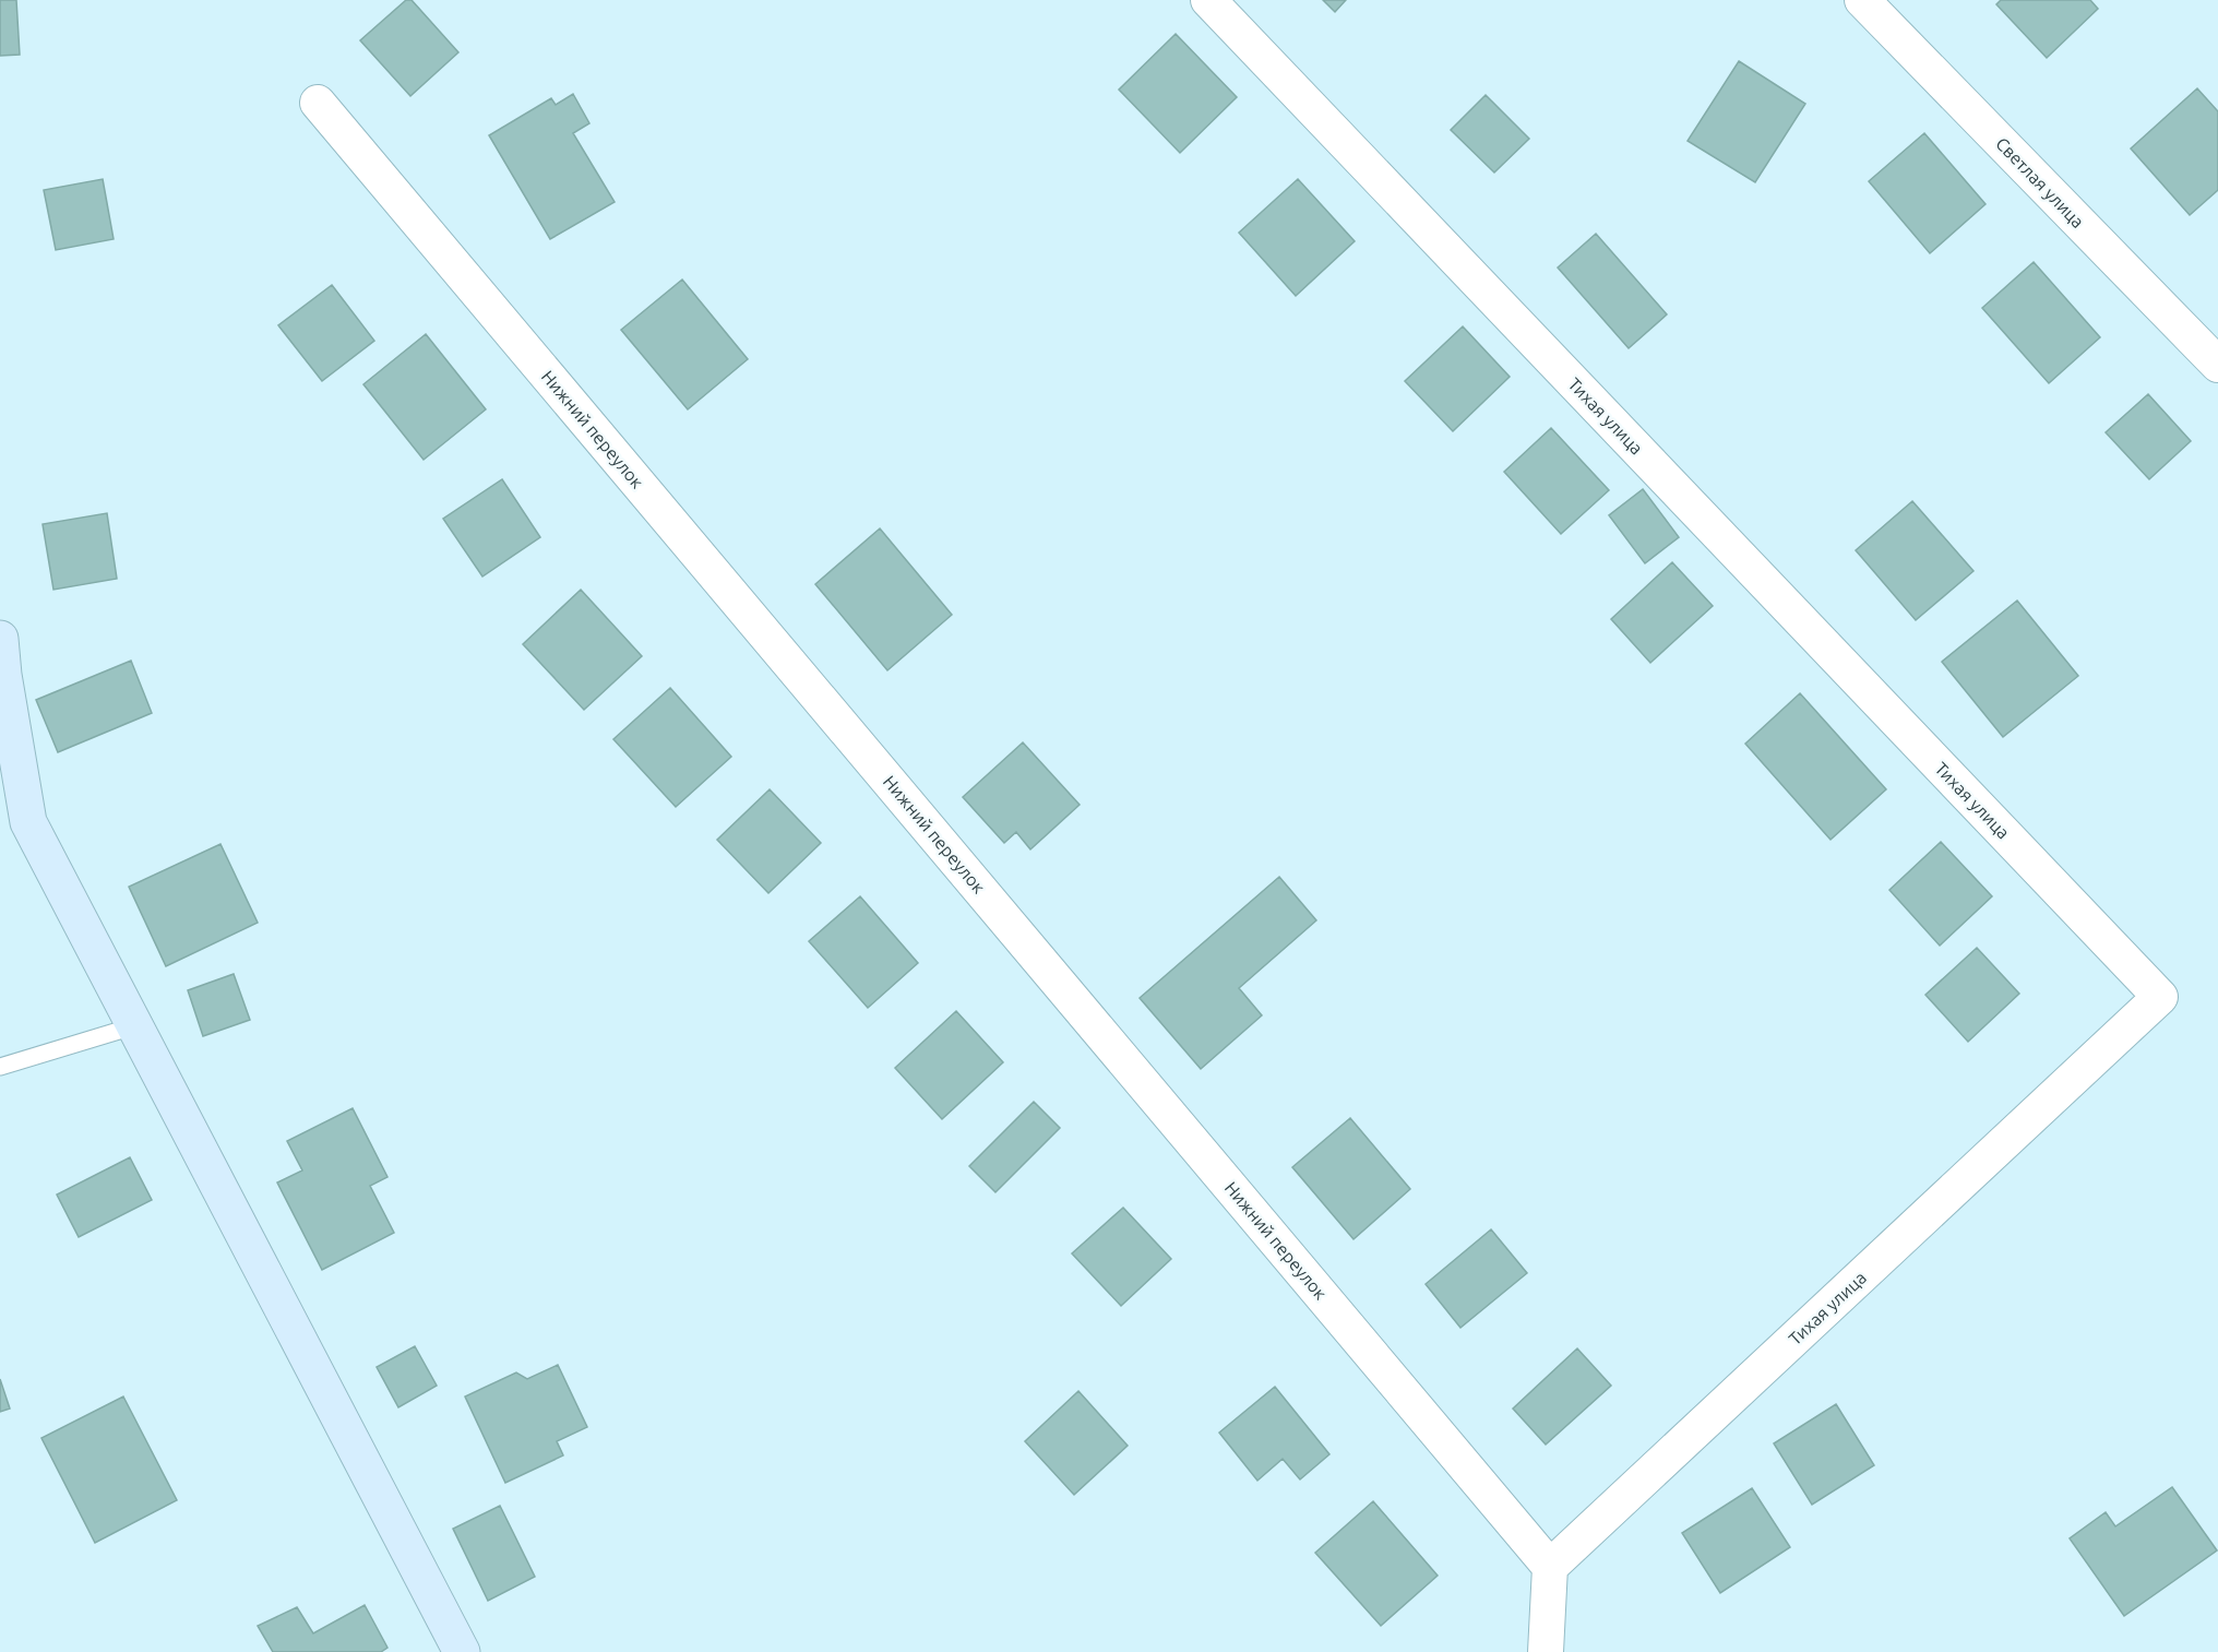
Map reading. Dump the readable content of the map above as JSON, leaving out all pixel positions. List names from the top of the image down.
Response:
{
  "streets": {
    "street": ["Светлая улица", "Тихая улица", "Нижний переулок"]
  },
  "crossings": [
    ["Тихая улица", "Нижний переулок"]
  ]
}
